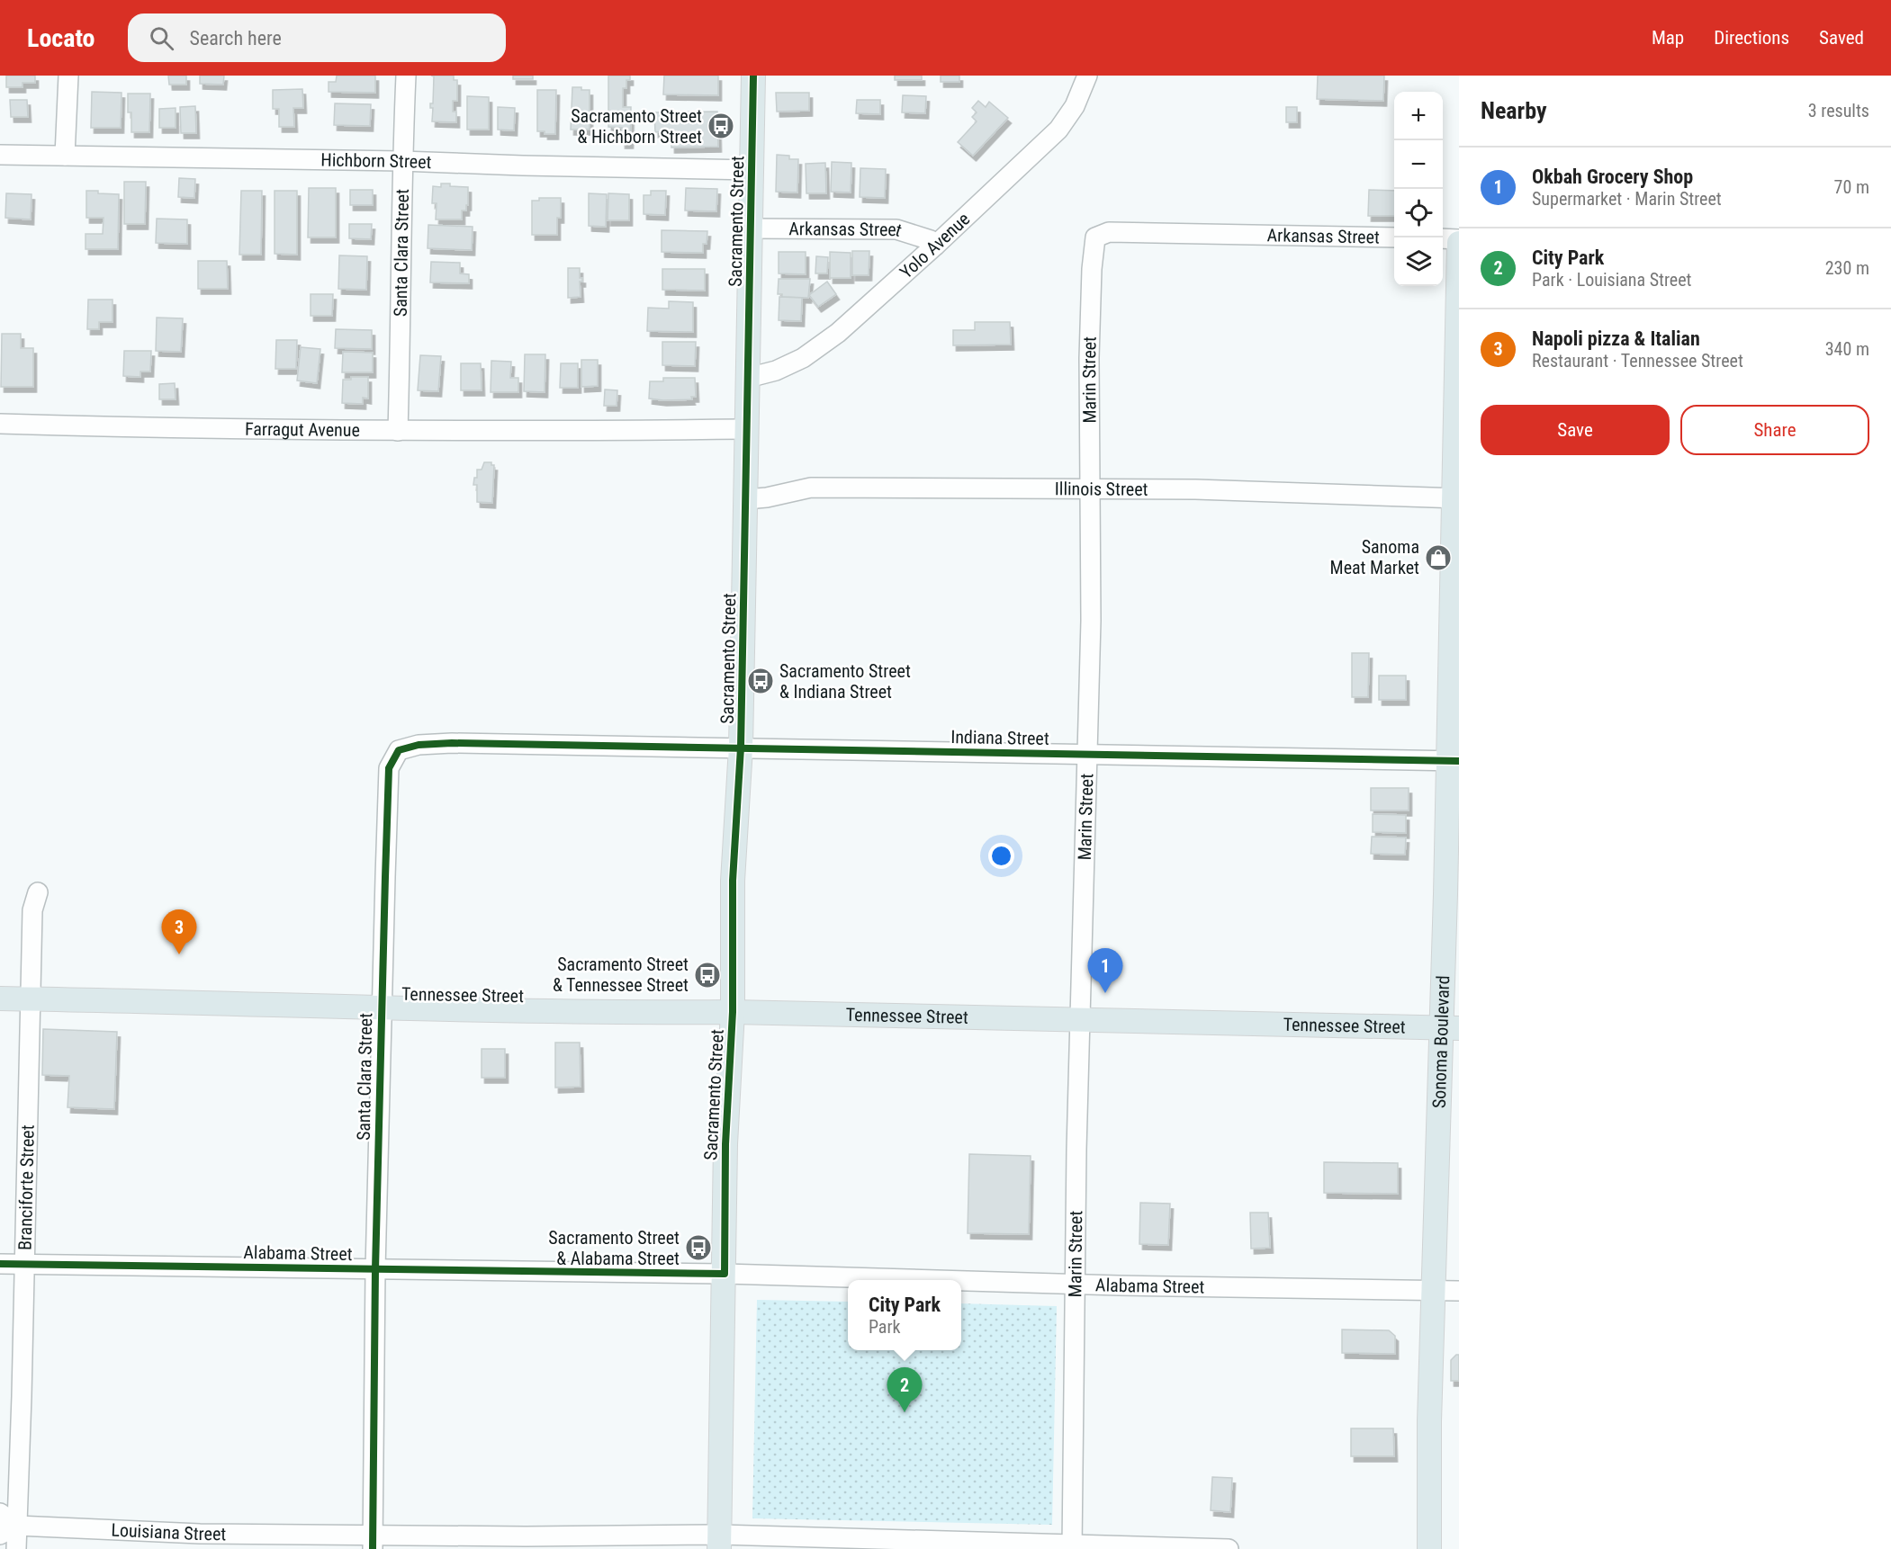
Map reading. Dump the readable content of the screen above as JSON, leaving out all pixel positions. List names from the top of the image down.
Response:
{
  "streets": {
    "main road": ["Sacramento Street", "Tennessee Street", "Sonoma Boulevard"],
    "street": [
      "Hichborn Street",
      "Arkansas Street",
      "Yolo Avenue",
      "Santa Clara Street",
      "Marin Street",
      "Farragut Avenue",
      "Illinois Street",
      "Indiana Street",
      "Branciforte Street",
      "Alabama Street",
      "Louisiana Street"
    ]
  },
  "crossings": [
    ["Hichborn Street", "Sacramento Street"],
    ["Hichborn Street", "Santa Clara Street"],
    ["Sacramento Street", "Arkansas Street"],
    ["Sacramento Street", "Yolo Avenue"],
    ["Sacramento Street", "Farragut Avenue"],
    ["Sacramento Street", "Illinois Street"],
    ["Sacramento Street", "Indiana Street"],
    ["Sacramento Street", "Tennessee Street"],
    ["Sacramento Street", "Alabama Street"],
    ["Sacramento Street", "Louisiana Street"],
    ["Arkansas Street", "Yolo Avenue"],
    ["Arkansas Street", "Marin Street"],
    ["Santa Clara Street", "Farragut Avenue"],
    ["Santa Clara Street", "Indiana Street"],
    ["Santa Clara Street", "Tennessee Street"],
    ["Santa Clara Street", "Alabama Street"],
    ["Santa Clara Street", "Louisiana Street"],
    ["Marin Street", "Illinois Street"],
    ["Marin Street", "Indiana Street"],
    ["Marin Street", "Tennessee Street"],
    ["Marin Street", "Alabama Street"],
    ["Marin Street", "Louisiana Street"],
    ["Illinois Street", "Sonoma Boulevard"],
    ["Indiana Street", "Sonoma Boulevard"],
    ["Tennessee Street", "Sonoma Boulevard"],
    ["Tennessee Street", "Branciforte Street"],
    ["Sonoma Boulevard", "Alabama Street"],
    ["Branciforte Street", "Alabama Street"],
    ["Branciforte Street", "Louisiana Street"]
  ],
  "places": {
    "bus stop": [
      "Sacramento Street & Hichborn Street",
      "Sacramento Street & Indiana Street",
      "Sacramento Street & Tennessee Street",
      "Sacramento Street & Alabama Street"
    ],
    "shop": ["Sanoma Meat Market"]
  },
  "page": {
    "header": "Locato",
    "search": "Search here",
    "nav": ["Map", "Directions", "Saved"],
    "heading": ["Nearby", "3 results"],
    "map_buttons": ["+", "−"],
    "list": [
      {
        "mark": "1",
        "name": "Okbah Grocery Shop",
        "note": "Supermarket · Marin Street",
        "value": "70 m"
      },
      {
        "mark": "2",
        "name": "City Park",
        "note": "Park · Louisiana Street",
        "value": "230 m"
      },
      {
        "mark": "3",
        "name": "Napoli pizza & Italian",
        "note": "Restaurant · Tennessee Street",
        "value": "340 m"
      }
    ],
    "buttons": ["Save", "Share"],
    "pins": ["3", "1", "2"],
    "popup": ["City Park", "Park"]
  }
}
